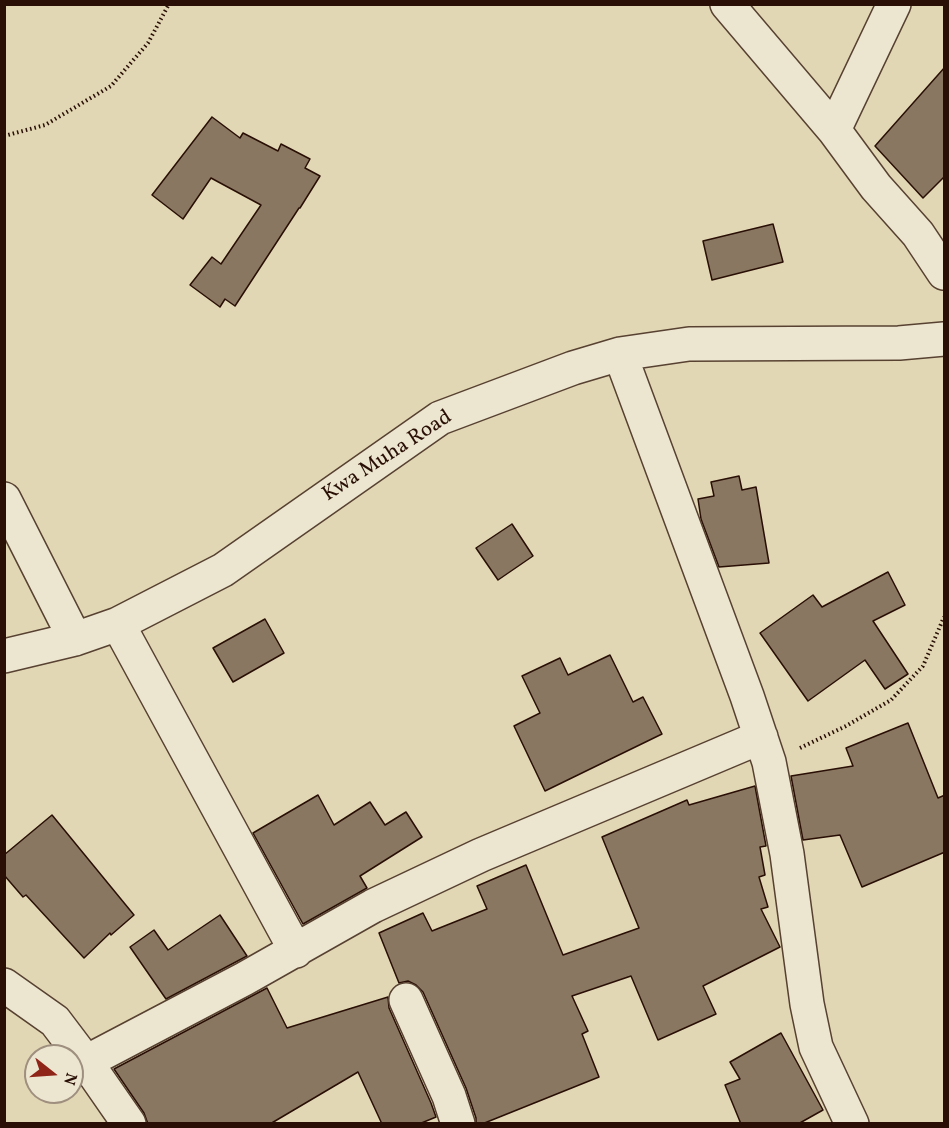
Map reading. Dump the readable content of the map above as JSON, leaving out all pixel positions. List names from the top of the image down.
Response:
{
  "streets": {
    "street": ["Kwa Muha Road"]
  },
  "north": "right"
}
